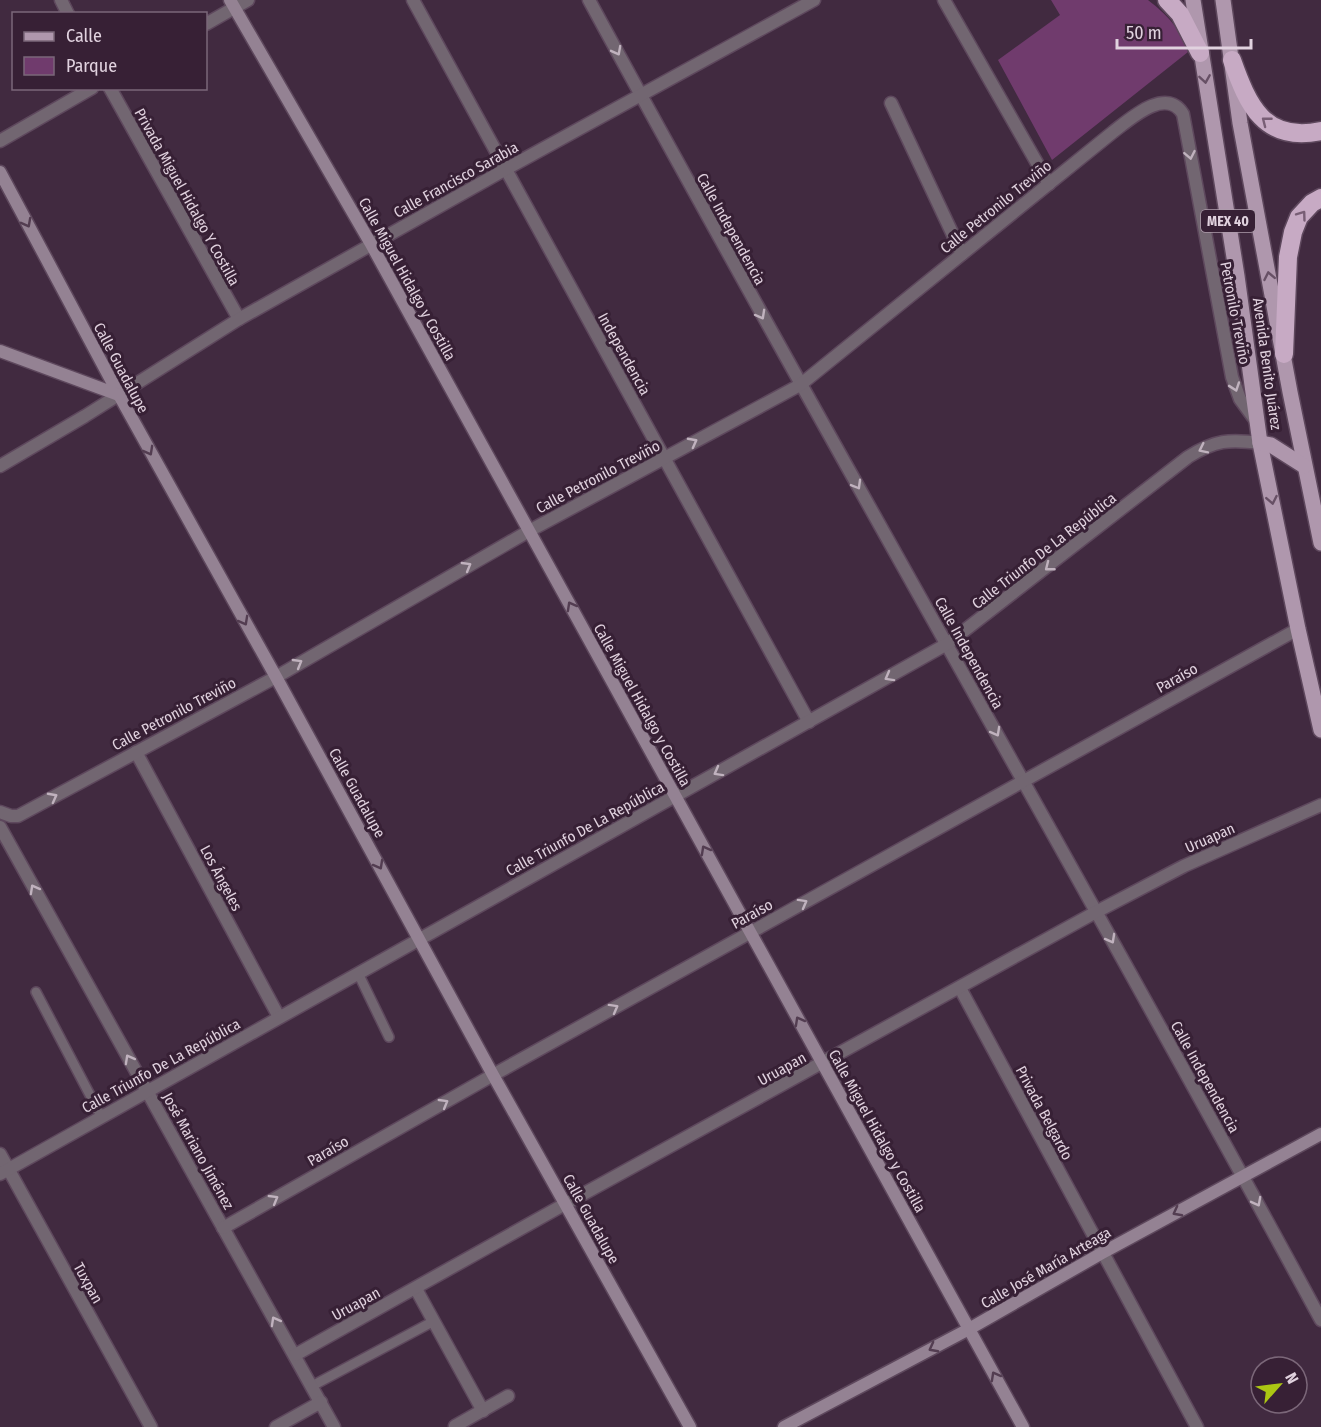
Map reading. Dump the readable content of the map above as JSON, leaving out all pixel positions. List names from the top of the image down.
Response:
{
  "streets": {
    "main road": ["MEX 40", "Avenida Benito Juárez"],
    "street": [
      "Calle Francisco Sarabia",
      "Privada Miguel Hidalgo Y Costilla",
      "Calle Petronilo Treviño",
      "Calle Independencia",
      "Calle Miguel Hidalgo y Costilla",
      "Petronilo Treviño",
      "Independencia",
      "Calle Guadalupe",
      "Calle Triunfo De La República",
      "Paraíso",
      "Uruapan",
      "Los Ángeles",
      "Privada Belgardo",
      "José Mariano Jiménez",
      "Calle José María Arteaga",
      "Tuxpan"
    ]
  },
  "crossings": [
    ["Calle Francisco Sarabia", "Privada Miguel Hidalgo Y Costilla"],
    ["Calle Francisco Sarabia", "Calle Independencia"],
    ["Calle Francisco Sarabia", "Calle Miguel Hidalgo y Costilla"],
    ["Calle Francisco Sarabia", "Independencia"],
    ["Calle Francisco Sarabia", "Calle Guadalupe"],
    ["Calle Petronilo Treviño", "Calle Independencia"],
    ["Calle Petronilo Treviño", "Calle Miguel Hidalgo y Costilla"],
    ["Calle Petronilo Treviño", "Petronilo Treviño"],
    ["Calle Petronilo Treviño", "Independencia"],
    ["Calle Petronilo Treviño", "Calle Guadalupe"],
    ["Calle Petronilo Treviño", "Los Ángeles"],
    ["Calle Independencia", "Calle Triunfo De La República"],
    ["Calle Independencia", "Paraíso"],
    ["Calle Independencia", "Uruapan"],
    ["Calle Independencia", "Calle José María Arteaga"],
    ["Calle Miguel Hidalgo y Costilla", "Calle Triunfo De La República"],
    ["Calle Miguel Hidalgo y Costilla", "Paraíso"],
    ["Calle Miguel Hidalgo y Costilla", "Uruapan"],
    ["Calle Miguel Hidalgo y Costilla", "Calle José María Arteaga"],
    ["Petronilo Treviño", "Avenida Benito Juárez"],
    ["Independencia", "Calle Triunfo De La República"],
    ["Avenida Benito Juárez", "Calle Triunfo De La República"],
    ["Avenida Benito Juárez", "Paraíso"],
    ["Calle Guadalupe", "Calle Triunfo De La República"],
    ["Calle Guadalupe", "Paraíso"],
    ["Calle Guadalupe", "Uruapan"],
    ["Calle Triunfo De La República", "Los Ángeles"],
    ["Calle Triunfo De La República", "José Mariano Jiménez"],
    ["Calle Triunfo De La República", "Tuxpan"],
    ["Paraíso", "José Mariano Jiménez"],
    ["Uruapan", "Privada Belgardo"],
    ["Uruapan", "José Mariano Jiménez"],
    ["Privada Belgardo", "Calle José María Arteaga"]
  ],
  "one_way": [
    "Calle Petronilo Treviño",
    "Calle Independencia",
    "Calle Miguel Hidalgo y Costilla",
    "Petronilo Treviño",
    "Calle Guadalupe",
    "Calle Triunfo De La República",
    "Paraíso",
    "José Mariano Jiménez",
    "Calle José María Arteaga"
  ],
  "legend": ["Calle", "Parque"],
  "scale_bar": "50 m",
  "north": "top right"
}
